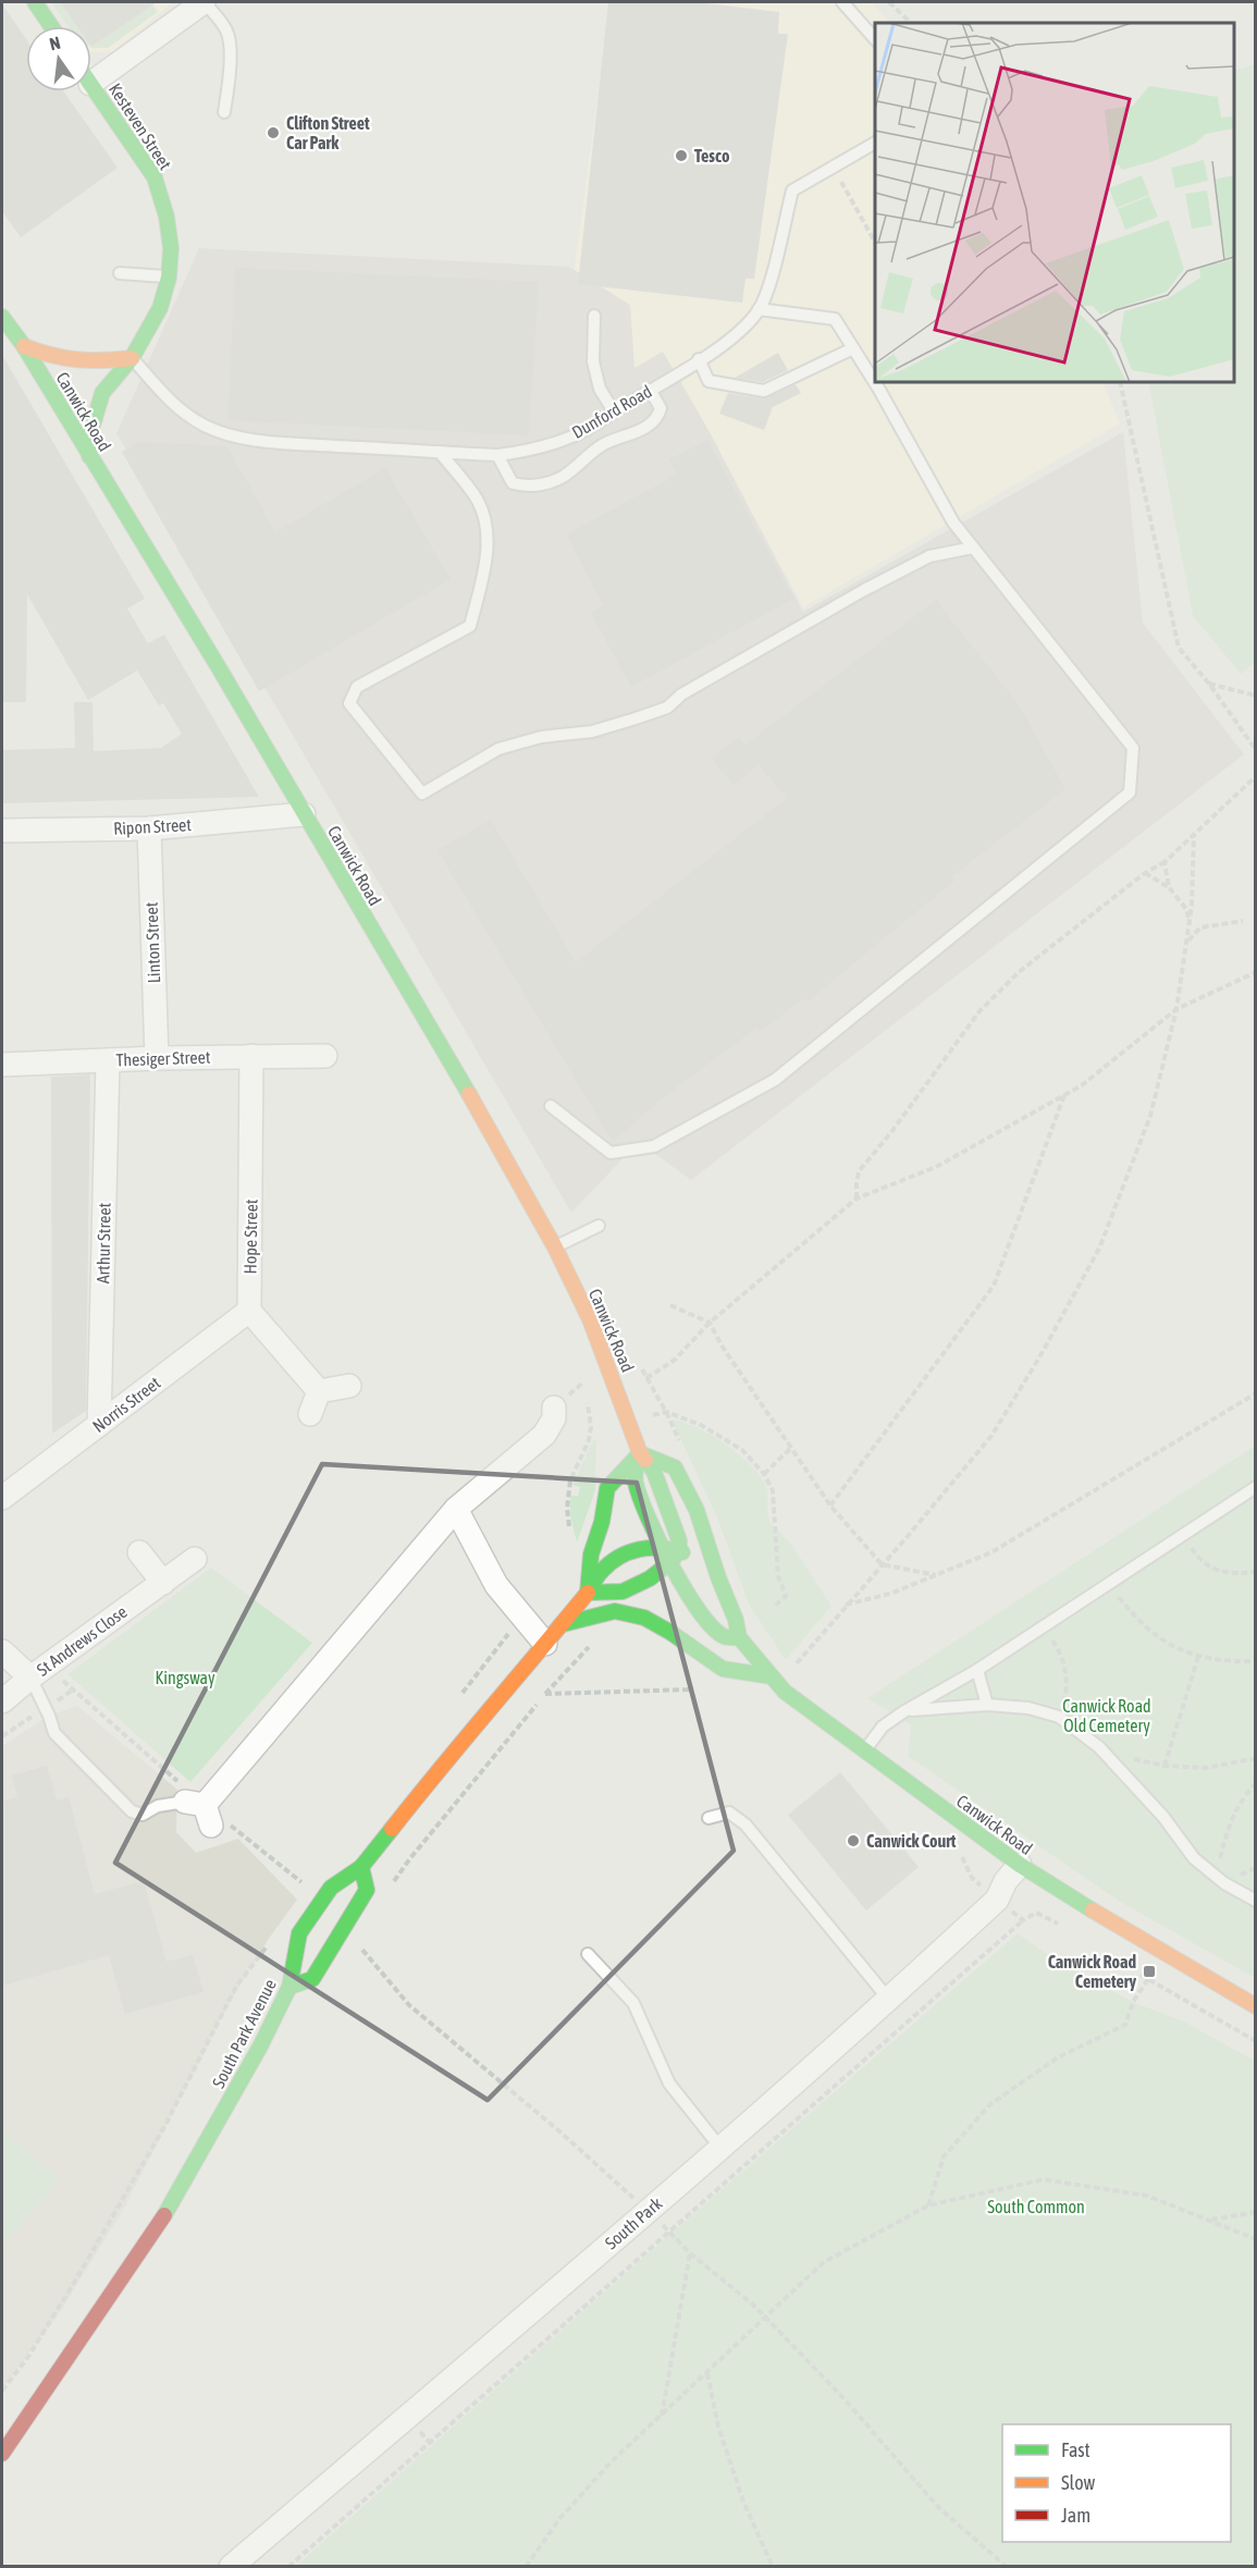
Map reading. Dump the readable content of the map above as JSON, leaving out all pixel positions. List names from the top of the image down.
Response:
{
  "streets": {
    "main road": ["Kesteven Street", "Canwick Road", "South Park Avenue"],
    "street": [
      "Ripon Street",
      "Linton Street",
      "Thesiger Street",
      "Hope Street",
      "Arthur Street",
      "Norris Street",
      "St Andrews Close",
      "South Park"
    ],
    "lane": ["Dunford Road"]
  },
  "crossings": [
    ["Kesteven Street", "Canwick Road"],
    ["Kesteven Street", "Dunford Road"],
    ["Canwick Road", "Ripon Street"],
    ["Canwick Road", "South Park Avenue"],
    ["Canwick Road", "South Park"],
    ["Ripon Street", "Linton Street"],
    ["Linton Street", "Thesiger Street"],
    ["Thesiger Street", "Hope Street"],
    ["Thesiger Street", "Arthur Street"],
    ["Hope Street", "Norris Street"],
    ["Arthur Street", "Norris Street"]
  ],
  "parks": ["Kingsway", "Canwick Road Old Cemetery", "South Common"],
  "places": {
    "other": ["Clifton Street Car Park", "Tesco", "Canwick Court"],
    "transit": ["Canwick Road Cemetery"]
  },
  "legend": ["Fast", "Slow", "Jam"],
  "north": "top"
}
